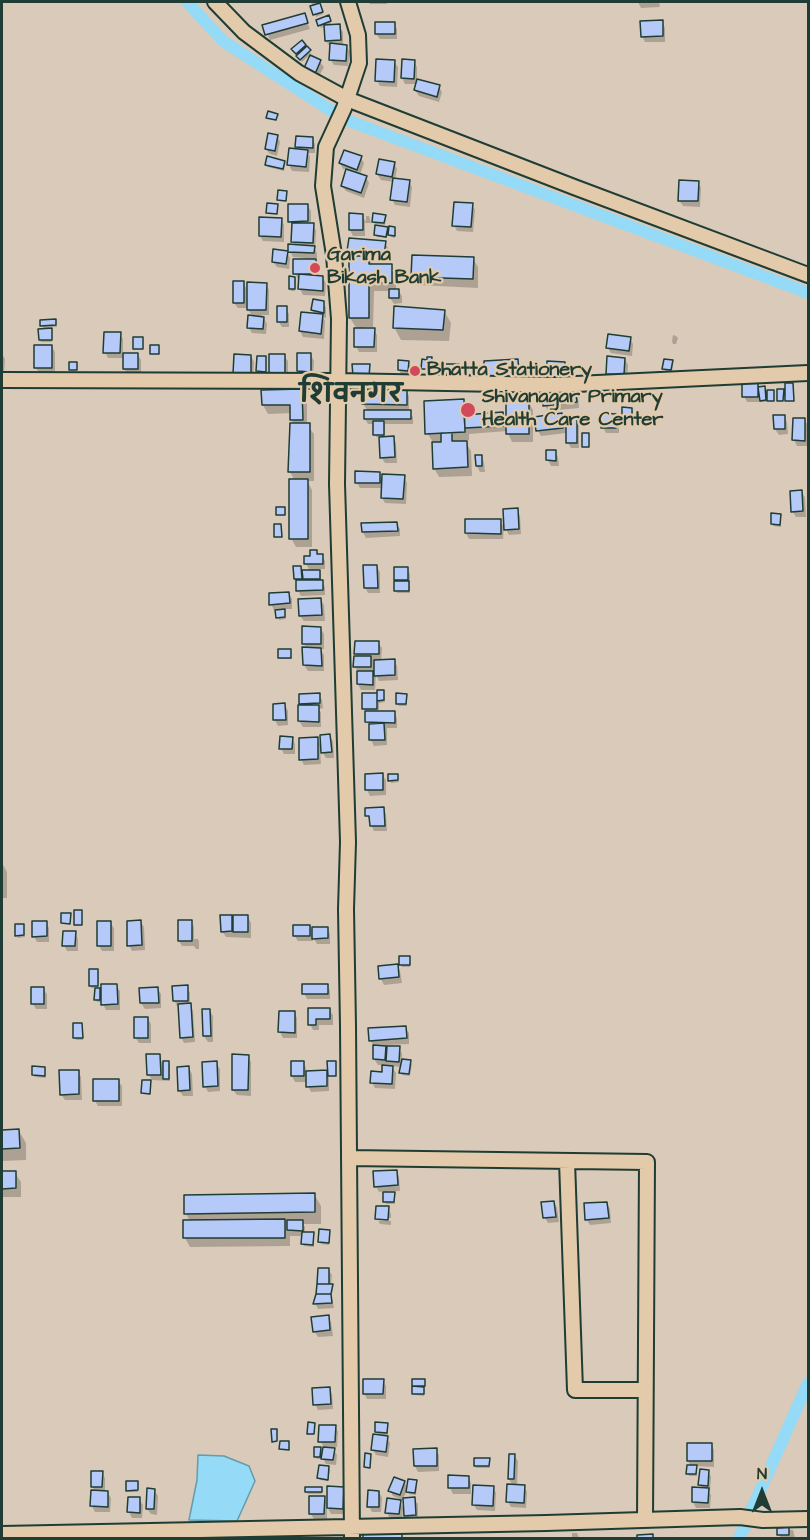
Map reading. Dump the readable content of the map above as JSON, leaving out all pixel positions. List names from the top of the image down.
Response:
{
  "districts": ["शिवनगर"],
  "places": ["Garima Bikash Bank", "Bhatta Stationery", "Shivanagar Primary Health Care Center"],
  "north": "top"
}
